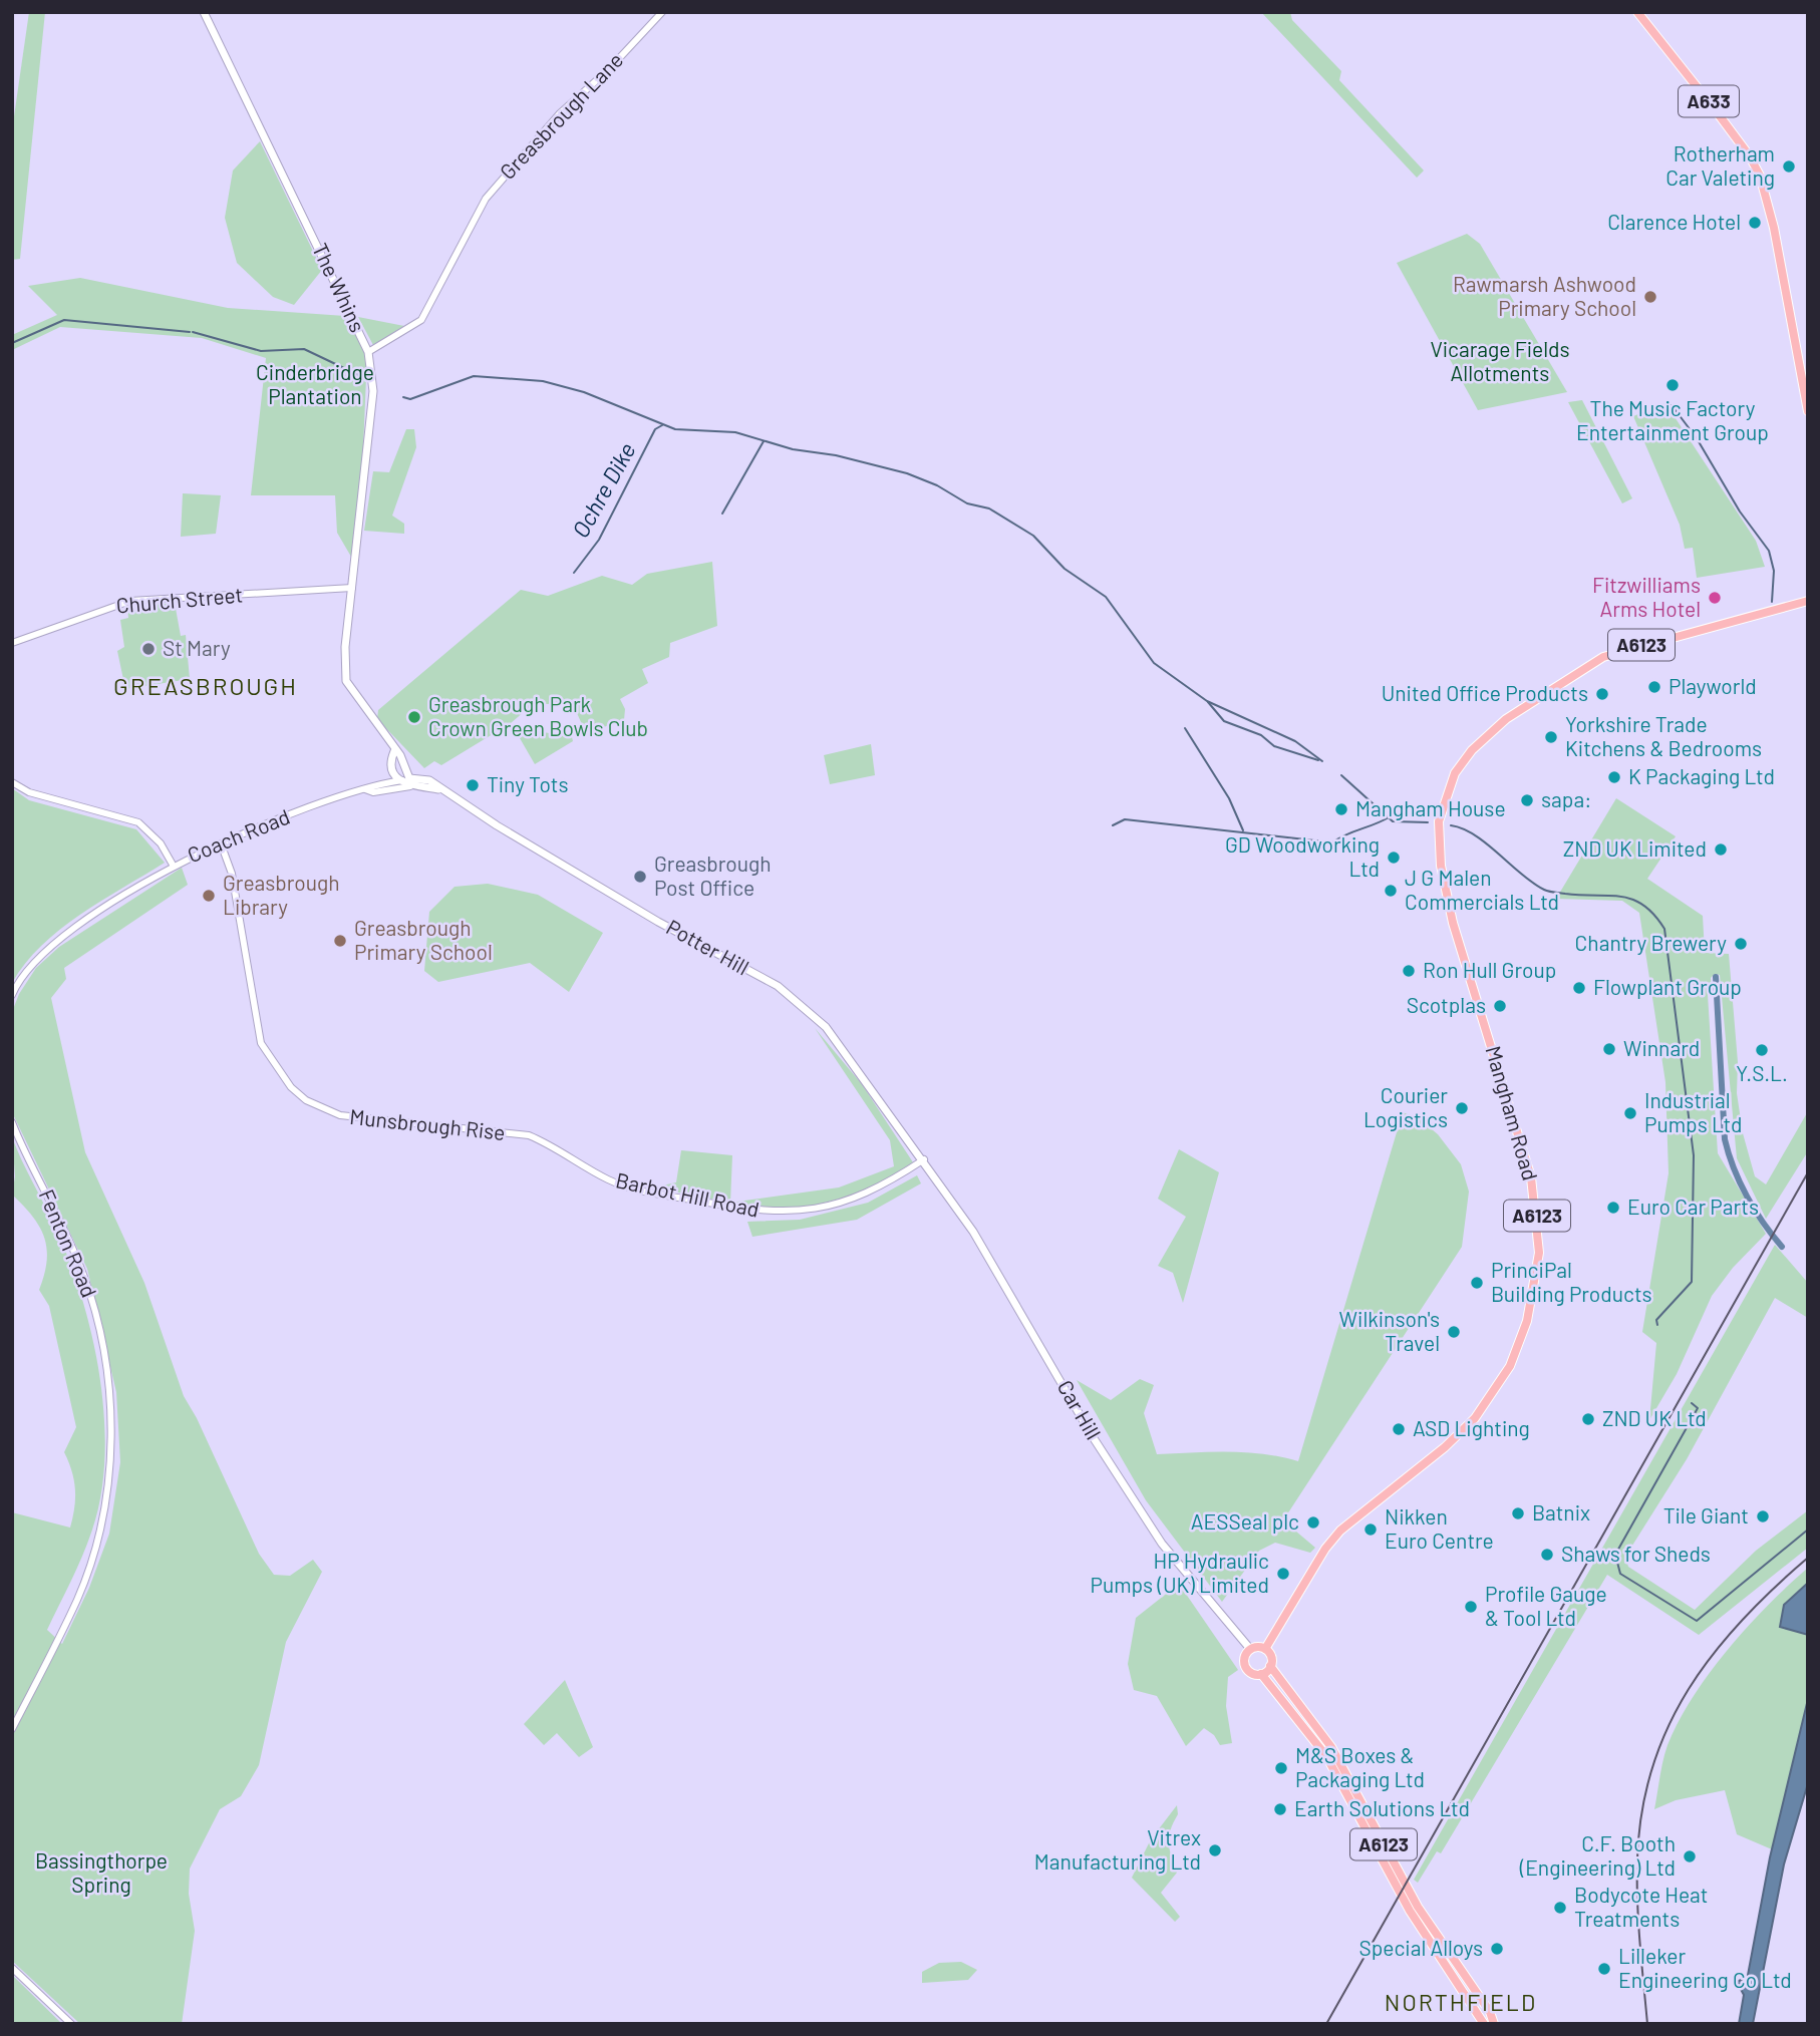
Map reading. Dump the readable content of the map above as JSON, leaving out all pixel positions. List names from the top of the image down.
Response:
{
  "streets": {
    "main road": [
      "A633",
      "The Whins",
      "A6123",
      "Potter Hill",
      "Mangham Road",
      "Car Hill"
    ],
    "street": [
      "Greasbrough Lane",
      "Church Street",
      "Coach Road",
      "Munsbrough Rise",
      "Barbot Hill Road",
      "Fenton Road"
    ]
  },
  "crossings": [
    ["Greasbrough Lane", "The Whins"],
    ["The Whins", "Church Street"],
    ["The Whins", "Coach Road"],
    ["The Whins", "Potter Hill"],
    ["A6123", "Mangham Road"],
    ["A6123", "Car Hill"],
    ["Coach Road", "Potter Hill"],
    ["Coach Road", "Munsbrough Rise"],
    ["Potter Hill", "Barbot Hill Road"],
    ["Potter Hill", "Car Hill"],
    ["Mangham Road", "Car Hill"],
    ["Munsbrough Rise", "Barbot Hill Road"],
    ["Barbot Hill Road", "Car Hill"]
  ],
  "districts": ["GREASBROUGH", "NORTHFIELD"],
  "water": ["Ochre Dike"],
  "parks": ["Vicarage Fields Allotments", "Cinderbridge Plantation", "Bassingthorpe Spring"],
  "places": [
    "Rotherham Car Valeting",
    "Clarence Hotel",
    "Rawmarsh Ashwood Primary School",
    "The Music Factory Entertainment Group",
    "Fitzwilliams Arms Hotel",
    "St Mary",
    "Playworld",
    "United Office Products",
    "Greasbrough Park Crown Green Bowls Club",
    "Yorkshire Trade Kitchens & Bedrooms",
    "K Packaging Ltd",
    "Tiny Tots",
    "sapa:",
    "Mangham House",
    "ZND UK Limited",
    "GD Woodworking Ltd",
    "Greasbrough Post Office",
    "J G Malen Commercials Ltd",
    "Greasbrough Library",
    "Greasbrough Primary School",
    "Chantry Brewery",
    "Ron Hull Group",
    "Flowplant Group",
    "Scotplas",
    "Winnard",
    "Y.S.L.",
    "Courier Logistics",
    "Industrial Pumps Ltd",
    "Euro Car Parts",
    "PrinciPal Building Products",
    "Wilkinson's Travel",
    "ZND UK Ltd",
    "ASD Lighting",
    "Batnix",
    "Tile Giant",
    "AESSeal plc",
    "Nikken Euro Centre",
    "Shaws for Sheds",
    "HP Hydraulic Pumps (UK) Limited",
    "Profile Gauge & Tool Ltd",
    "M&S Boxes & Packaging Ltd",
    "Earth Solutions Ltd",
    "Vitrex Manufacturing Ltd",
    "C.F. Booth (Engineering) Ltd",
    "Bodycote Heat Treatments",
    "Special Alloys",
    "Lilleker Engineering Co Ltd"
  ]
}
